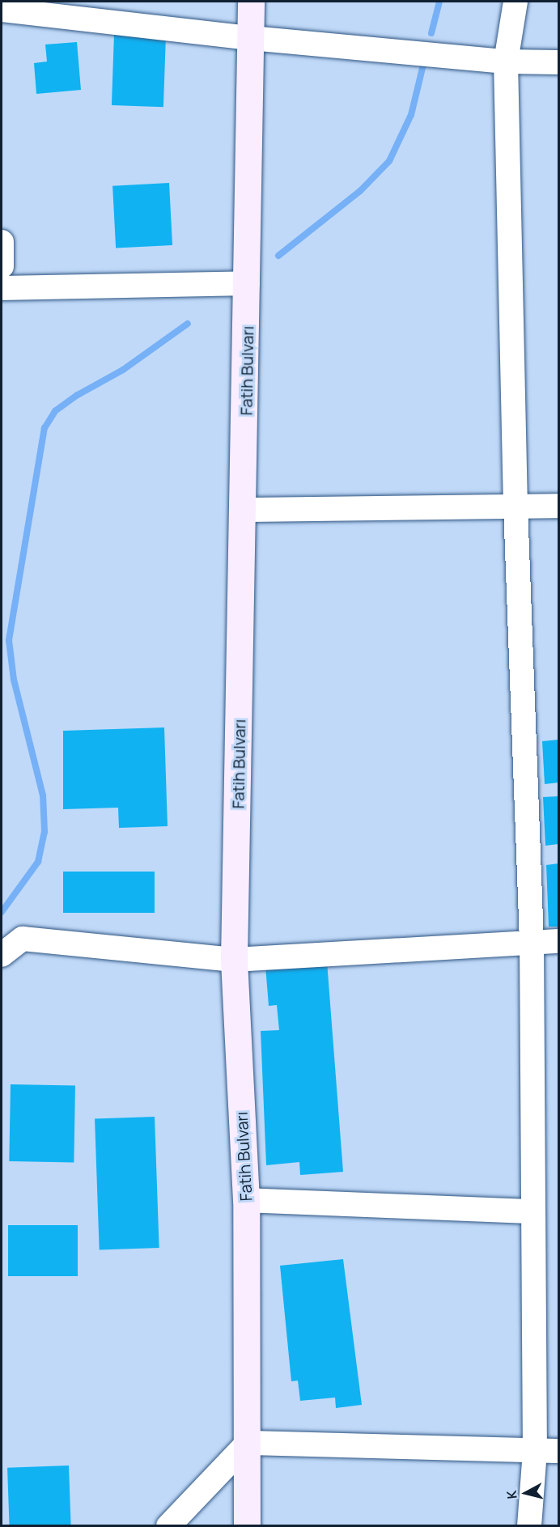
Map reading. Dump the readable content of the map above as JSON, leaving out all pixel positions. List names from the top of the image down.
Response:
{
  "streets": {
    "main road": ["Fatih Bulvarı"]
  },
  "north": "left"
}
